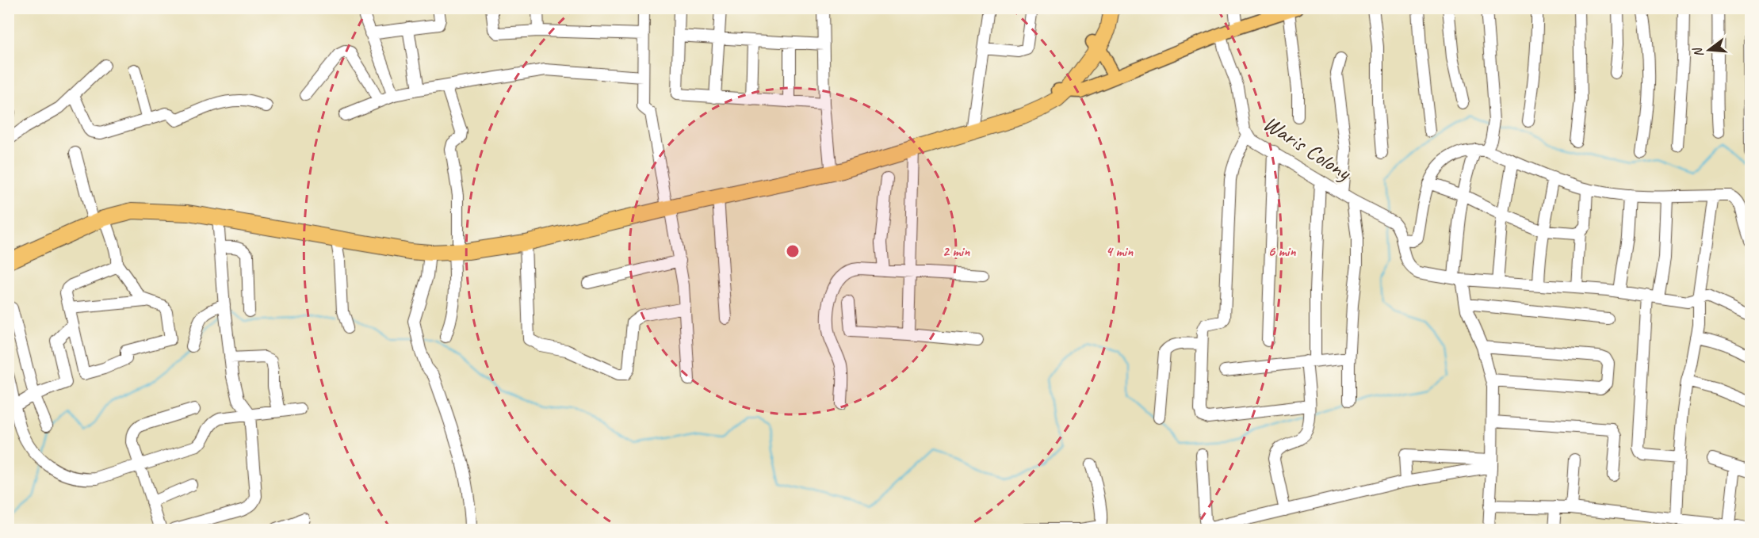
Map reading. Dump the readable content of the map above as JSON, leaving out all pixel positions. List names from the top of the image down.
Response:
{
  "streets": {
    "street": ["Waris Colony"]
  },
  "north": "left",
  "rings": ["2 min", "4 min", "6 min"]
}
